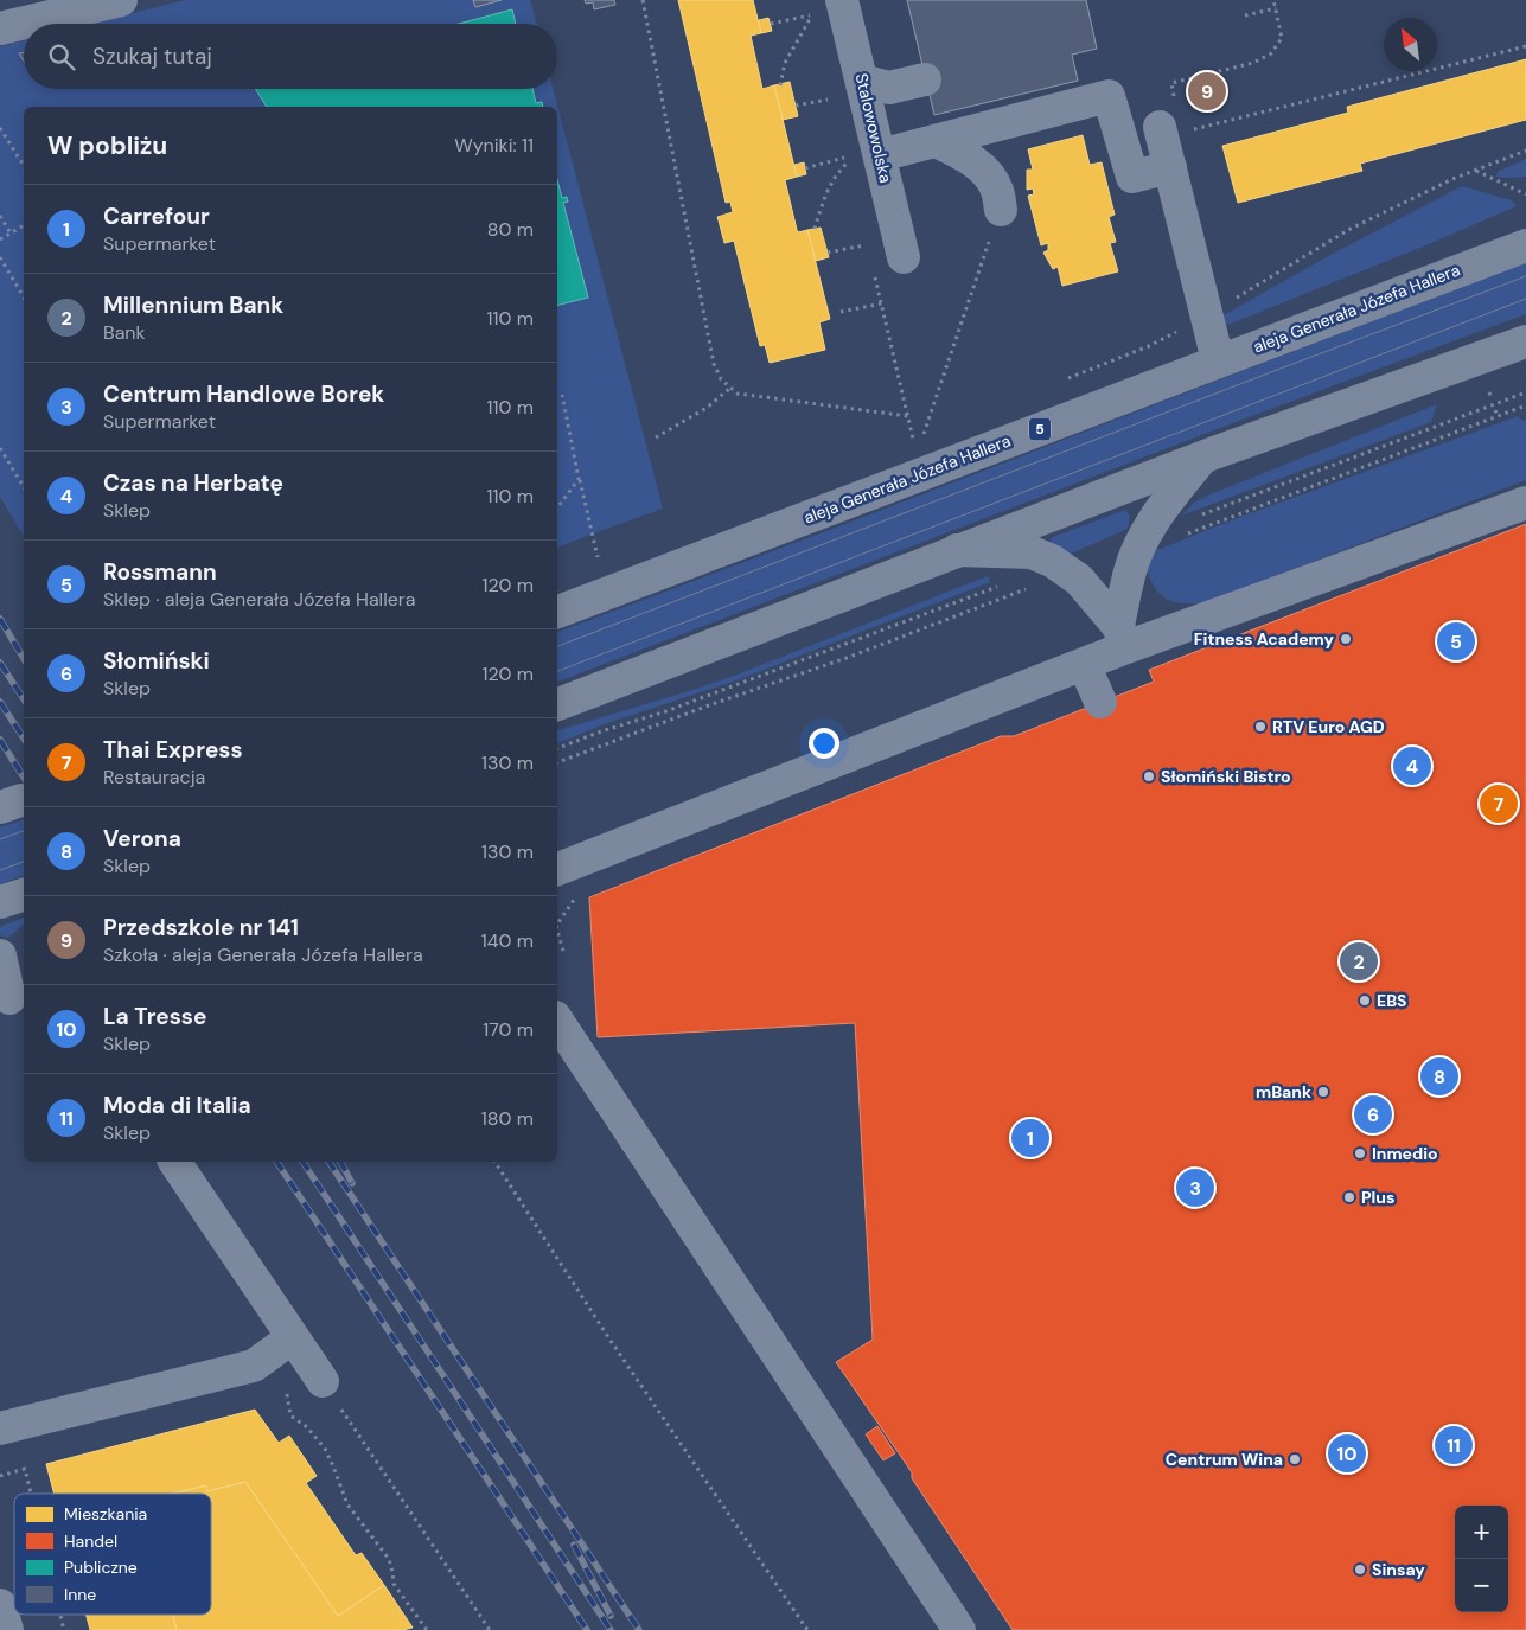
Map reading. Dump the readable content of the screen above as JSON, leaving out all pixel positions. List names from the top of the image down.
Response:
{
  "streets": {
    "main road": ["aleja Generała Józefa Hallera", "5"],
    "street": ["Stalowowolska"]
  },
  "places": [
    "Fitness Academy",
    "RTV Euro AGD",
    "Słomiński Bistro",
    "EBS",
    "mBank",
    "Inmedio",
    "Plus",
    "Centrum Wina",
    "Sinsay"
  ],
  "legend": [
    "Mieszkania",
    "Handel",
    "Publiczne",
    "Inne"
  ],
  "north": "top left",
  "page": {
    "search": "Szukaj tutaj",
    "pins": [
      "9",
      "5",
      "4",
      "7",
      "2",
      "8",
      "6",
      "1",
      "3",
      "11",
      "10"
    ],
    "heading": ["W pobliżu", "Wyniki: 11"],
    "list": [
      {
        "mark": "1",
        "name": "Carrefour",
        "note": "Supermarket",
        "value": "80 m"
      },
      {
        "mark": "2",
        "name": "Millennium Bank",
        "note": "Bank",
        "value": "110 m"
      },
      {
        "mark": "3",
        "name": "Centrum Handlowe Borek",
        "note": "Supermarket",
        "value": "110 m"
      },
      {
        "mark": "4",
        "name": "Czas na Herbatę",
        "note": "Sklep",
        "value": "110 m"
      },
      {
        "mark": "5",
        "name": "Rossmann",
        "note": "Sklep · aleja Generała Józefa Hallera",
        "value": "120 m"
      },
      {
        "mark": "6",
        "name": "Słomiński",
        "note": "Sklep",
        "value": "120 m"
      },
      {
        "mark": "7",
        "name": "Thai Express",
        "note": "Restauracja",
        "value": "130 m"
      },
      {
        "mark": "8",
        "name": "Verona",
        "note": "Sklep",
        "value": "130 m"
      },
      {
        "mark": "9",
        "name": "Przedszkole nr 141",
        "note": "Szkoła · aleja Generała Józefa Hallera",
        "value": "140 m"
      },
      {
        "mark": "10",
        "name": "La Tresse",
        "note": "Sklep",
        "value": "170 m"
      },
      {
        "mark": "11",
        "name": "Moda di Italia",
        "note": "Sklep",
        "value": "180 m"
      }
    ],
    "map_buttons": ["+", "−"]
  }
}
